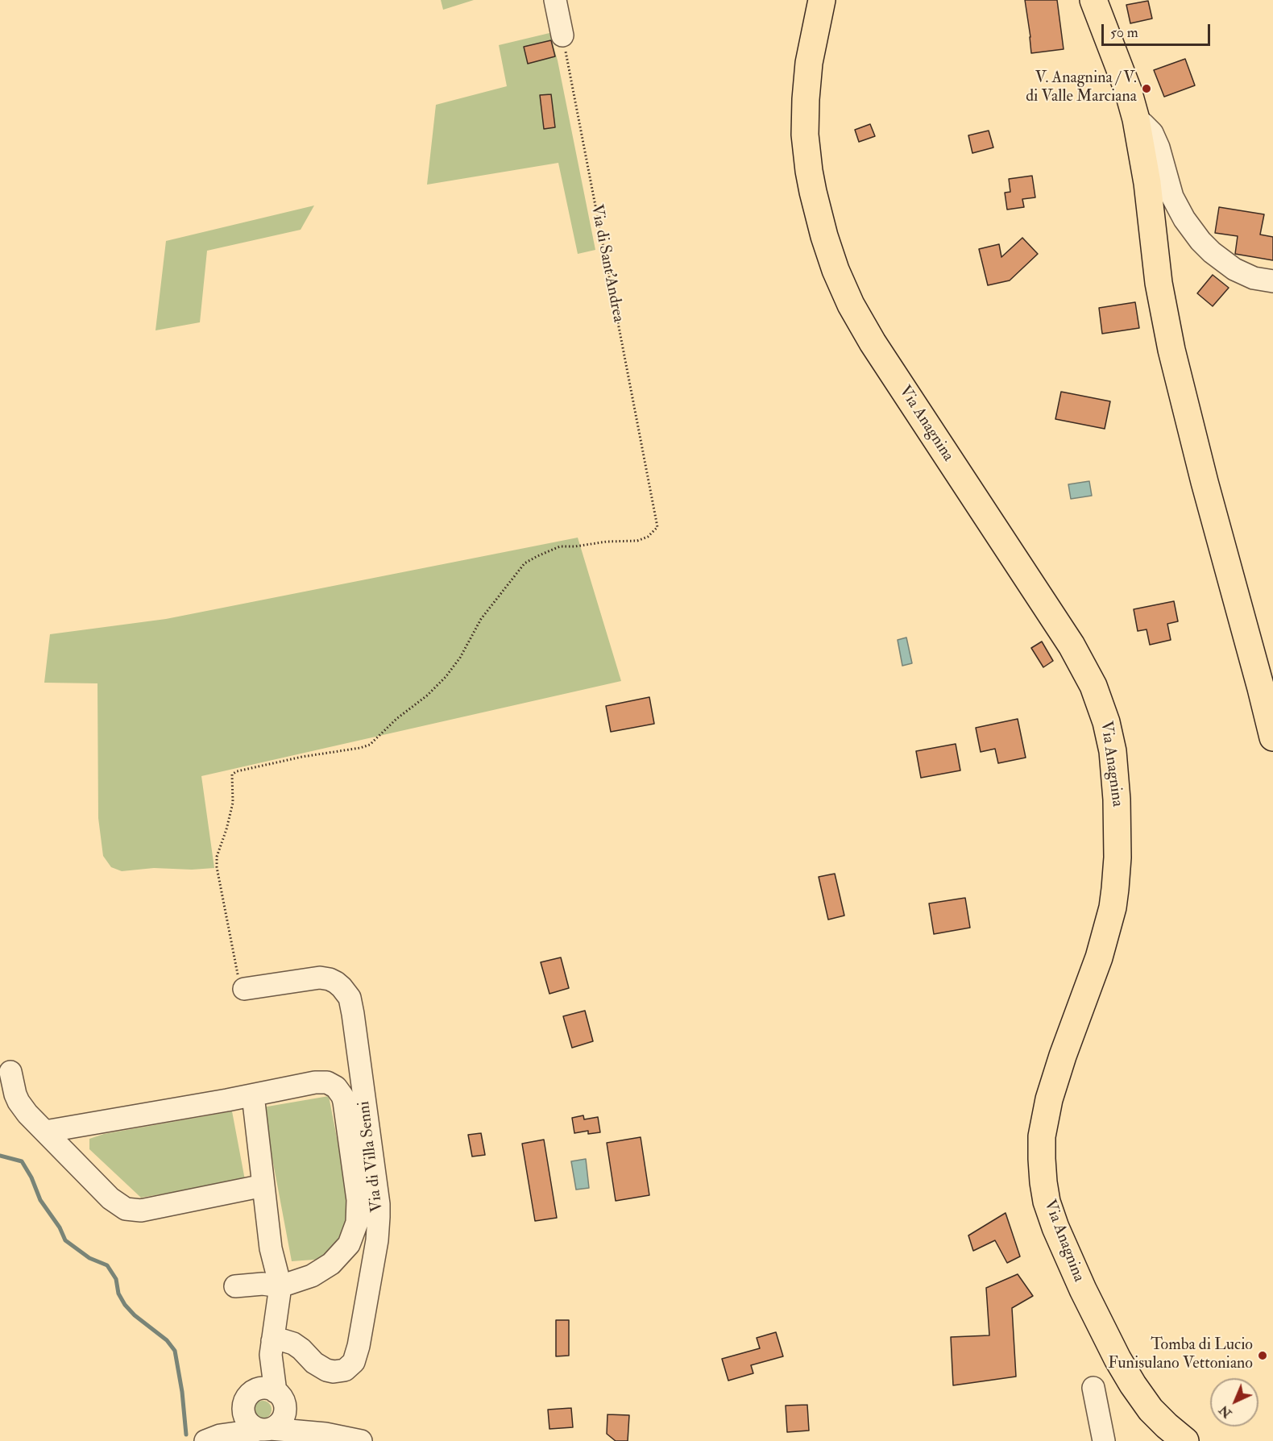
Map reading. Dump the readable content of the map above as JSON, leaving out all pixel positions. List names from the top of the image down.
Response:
{
  "streets": {
    "main road": ["Via Anagnina"],
    "street": ["Via di Villa Senni"],
    "path": ["Via di Sant'Andrea"]
  },
  "crossings": [
    ["Via di Sant'Andrea", "Via di Villa Senni"]
  ],
  "places": ["V. Anagnina / V. di Valle Marciana", "Tomba di Lucio Funisulano Vettoniano"],
  "scale_bar": "50 m",
  "north": "bottom left"
}
